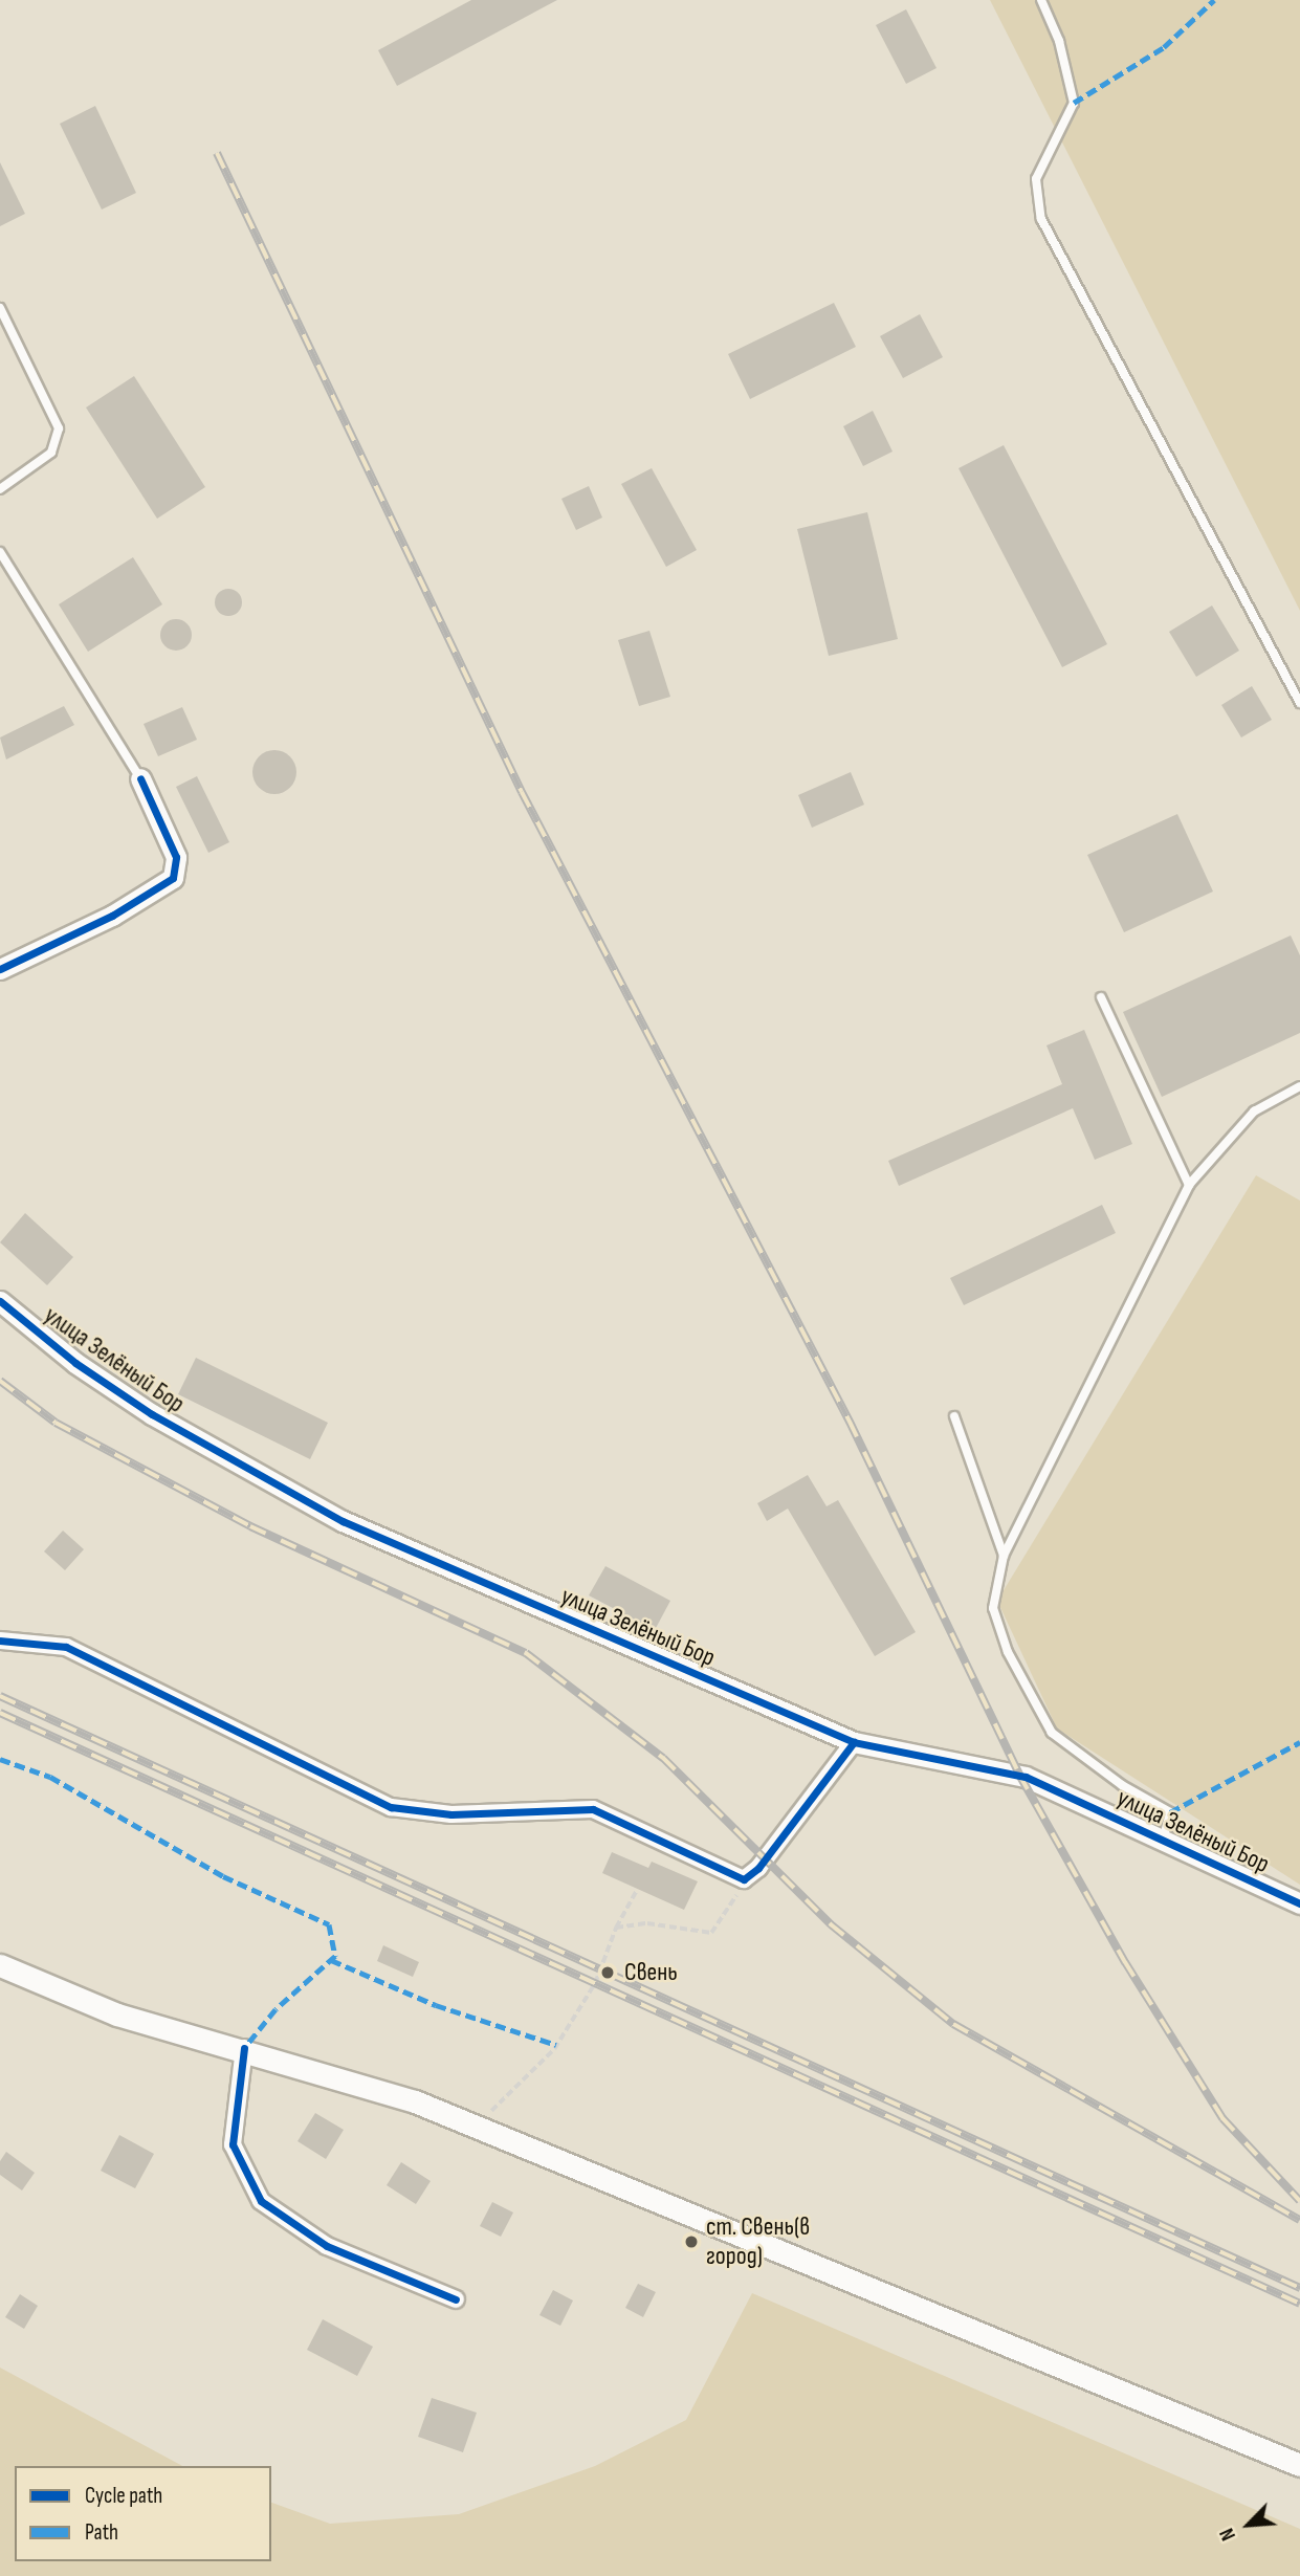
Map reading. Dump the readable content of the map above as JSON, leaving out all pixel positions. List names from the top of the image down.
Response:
{
  "streets": {
    "street": ["улица Зелёный Бор"]
  },
  "places": ["Свень", "ст. Свень(в город)"],
  "legend": ["Cycle path", "Path"],
  "north": "bottom left"
}
